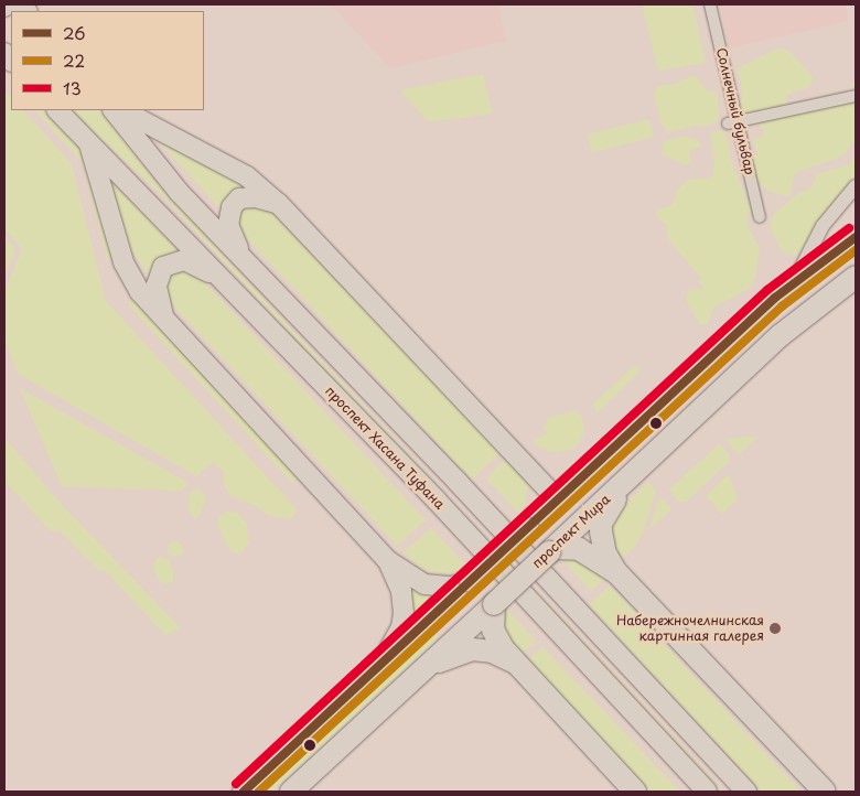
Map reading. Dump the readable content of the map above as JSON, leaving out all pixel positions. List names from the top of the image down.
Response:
{
  "streets": {
    "main road": ["проспект Хасана Туфана", "проспект Мира"],
    "street": ["Солнечный бульвар"]
  },
  "places": ["Набережночелнинская картинная галерея"],
  "lines": ["transit line 13", "transit line 26", "transit line 22"],
  "legend": ["26", "22", "13"]
}
